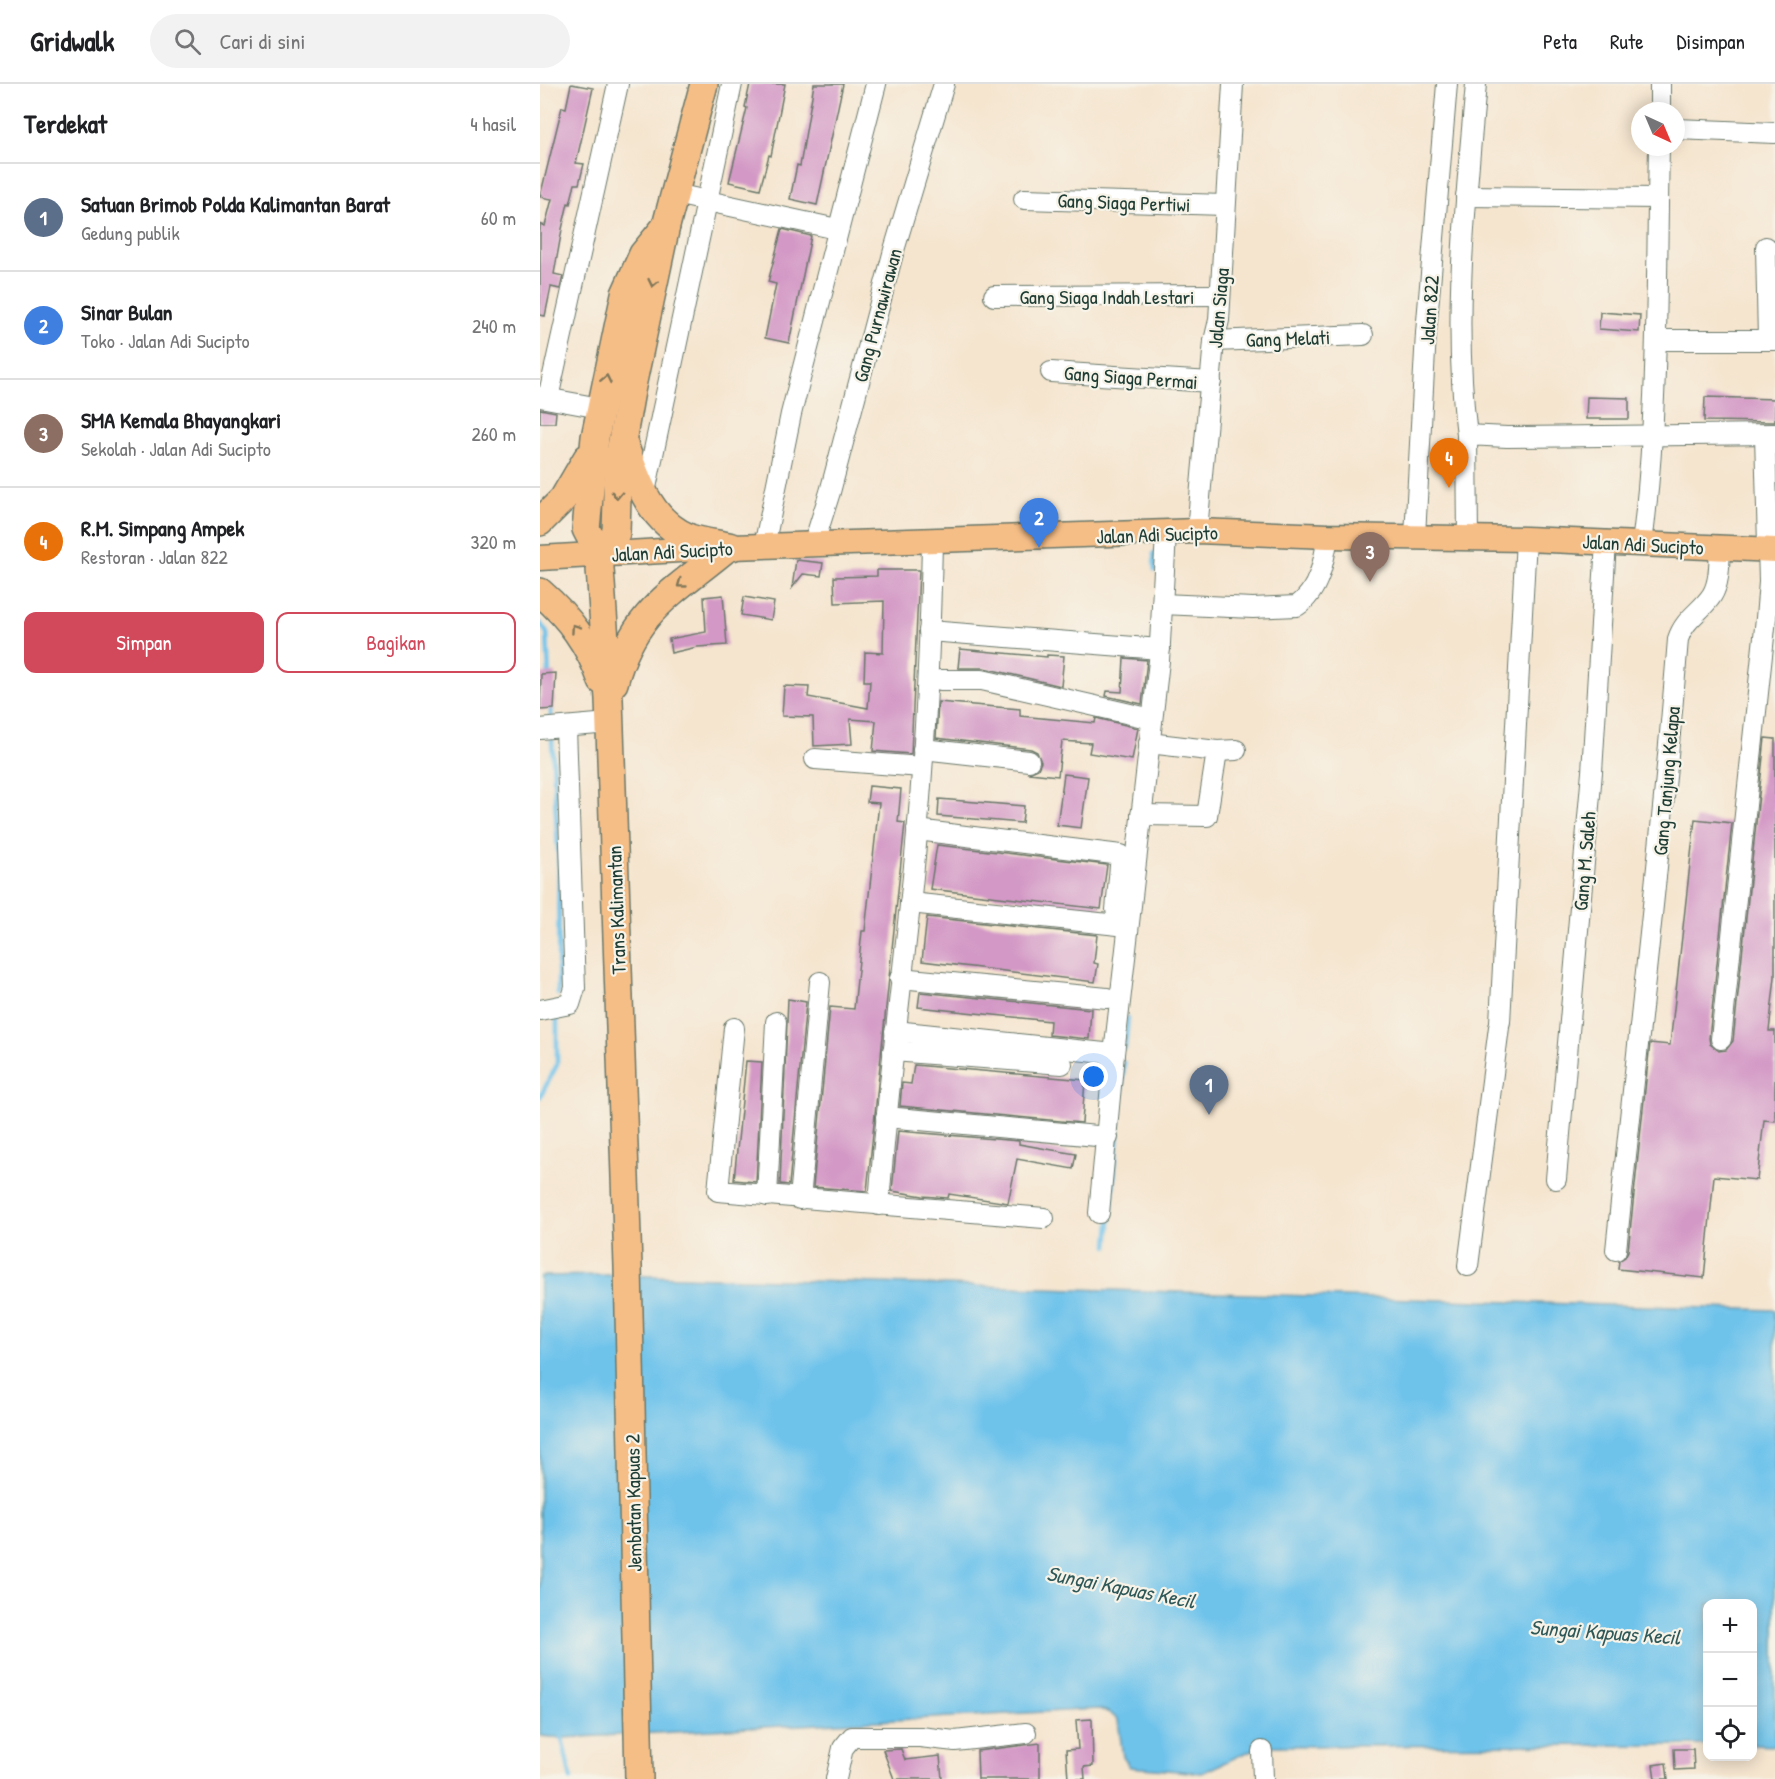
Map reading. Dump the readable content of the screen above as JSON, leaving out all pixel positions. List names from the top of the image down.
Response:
{
  "streets": {
    "highway": ["Trans Kalimantan", "Jembatan Kapuas 2"],
    "main road": ["Jalan Adi Sucipto"],
    "street": [
      "Gang Siaga Pertiwi",
      "Gang Siaga Indah Lestari",
      "Jalan Siaga",
      "Jalan 822",
      "Gang Purnawirawan",
      "Gang Melati",
      "Gang Siaga Permai",
      "Gang Tanjung Kelapa",
      "Gang M. Saleh"
    ]
  },
  "crossings": [
    ["Gang Siaga Pertiwi", "Jalan Siaga"],
    ["Gang Siaga Indah Lestari", "Jalan Siaga"],
    ["Jalan Siaga", "Gang Melati"],
    ["Jalan Siaga", "Gang Siaga Permai"],
    ["Jalan Siaga", "Jalan Adi Sucipto"],
    ["Jalan 822", "Jalan Adi Sucipto"],
    ["Gang Purnawirawan", "Jalan Adi Sucipto"],
    ["Jalan Adi Sucipto", "Gang Tanjung Kelapa"],
    ["Jalan Adi Sucipto", "Gang M. Saleh"],
    ["Jalan Adi Sucipto", "Trans Kalimantan"],
    ["Trans Kalimantan", "Jembatan Kapuas 2"]
  ],
  "water": ["Sungai Kapuas Kecil"],
  "north": "bottom right",
  "page": {
    "header": "Gridwalk",
    "search": "Cari di sini",
    "nav": ["Peta", "Rute", "Disimpan"],
    "heading": ["Terdekat", "4 hasil"],
    "list": [
      {
        "mark": "1",
        "name": "Satuan Brimob Polda Kalimantan Barat",
        "note": "Gedung publik",
        "value": "60 m"
      },
      {
        "mark": "2",
        "name": "Sinar Bulan",
        "note": "Toko · Jalan Adi Sucipto",
        "value": "240 m"
      },
      {
        "mark": "3",
        "name": "SMA Kemala Bhayangkari",
        "note": "Sekolah · Jalan Adi Sucipto",
        "value": "260 m"
      },
      {
        "mark": "4",
        "name": "R.M. Simpang Ampek",
        "note": "Restoran · Jalan 822",
        "value": "320 m"
      }
    ],
    "pins": [
      "4",
      "2",
      "3",
      "1"
    ],
    "buttons": ["Simpan", "Bagikan"],
    "map_buttons": ["+", "−"]
  }
}
